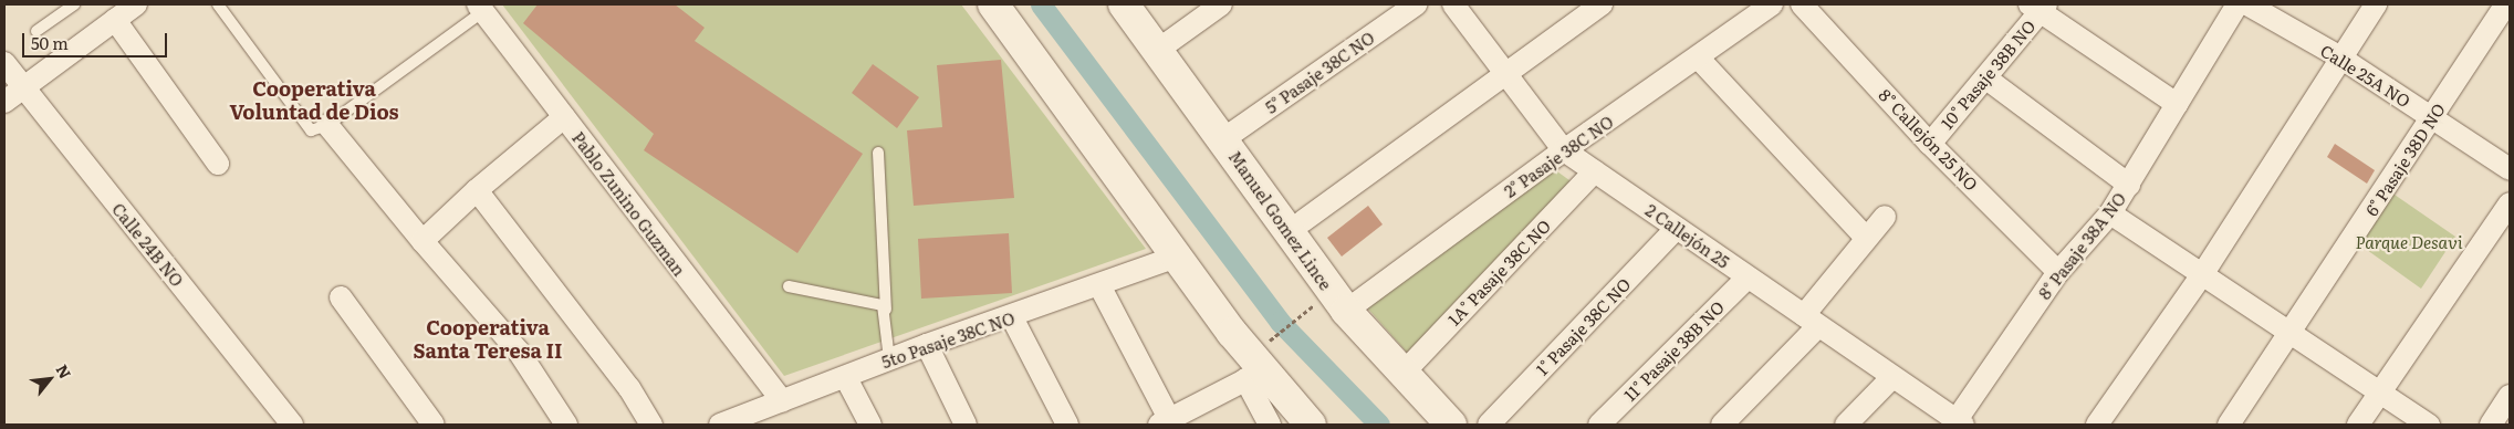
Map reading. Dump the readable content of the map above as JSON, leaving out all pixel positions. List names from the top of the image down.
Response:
{
  "streets": {
    "main road": ["Manuel Gomez Lince"],
    "street": [
      "5° Pasaje 38C NO",
      "10° Pasaje 38B NO",
      "Calle 25A NO",
      "8° Callejón 25 NO",
      "2° Pasaje 38C NO",
      "6° Pasaje 38D NO",
      "Pablo Zunino Guzman",
      "2 Callejón 25",
      "Calle 24B NO",
      "8° Pasaje 38A NO",
      "1A° Pasaje 38C NO",
      "1° Pasaje 38C NO",
      "5to Pasaje 38C NO",
      "11° Pasaje 38B NO"
    ]
  },
  "crossings": [
    ["5° Pasaje 38C NO", "Manuel Gomez Lince"],
    ["10° Pasaje 38B NO", "8° Callejón 25 NO"],
    ["Calle 25A NO", "6° Pasaje 38D NO"],
    ["8° Callejón 25 NO", "8° Pasaje 38A NO"],
    ["2° Pasaje 38C NO", "Manuel Gomez Lince"],
    ["2° Pasaje 38C NO", "2 Callejón 25"],
    ["Pablo Zunino Guzman", "5to Pasaje 38C NO"],
    ["Manuel Gomez Lince", "1A° Pasaje 38C NO"],
    ["2 Callejón 25", "8° Pasaje 38A NO"],
    ["2 Callejón 25", "1A° Pasaje 38C NO"],
    ["2 Callejón 25", "1° Pasaje 38C NO"],
    ["2 Callejón 25", "11° Pasaje 38B NO"]
  ],
  "districts": ["Cooperativa Voluntad de Dios", "Cooperativa Santa Teresa II"],
  "parks": ["Parque Desavi"],
  "scale_bar": "50 m",
  "north": "top right"
}
